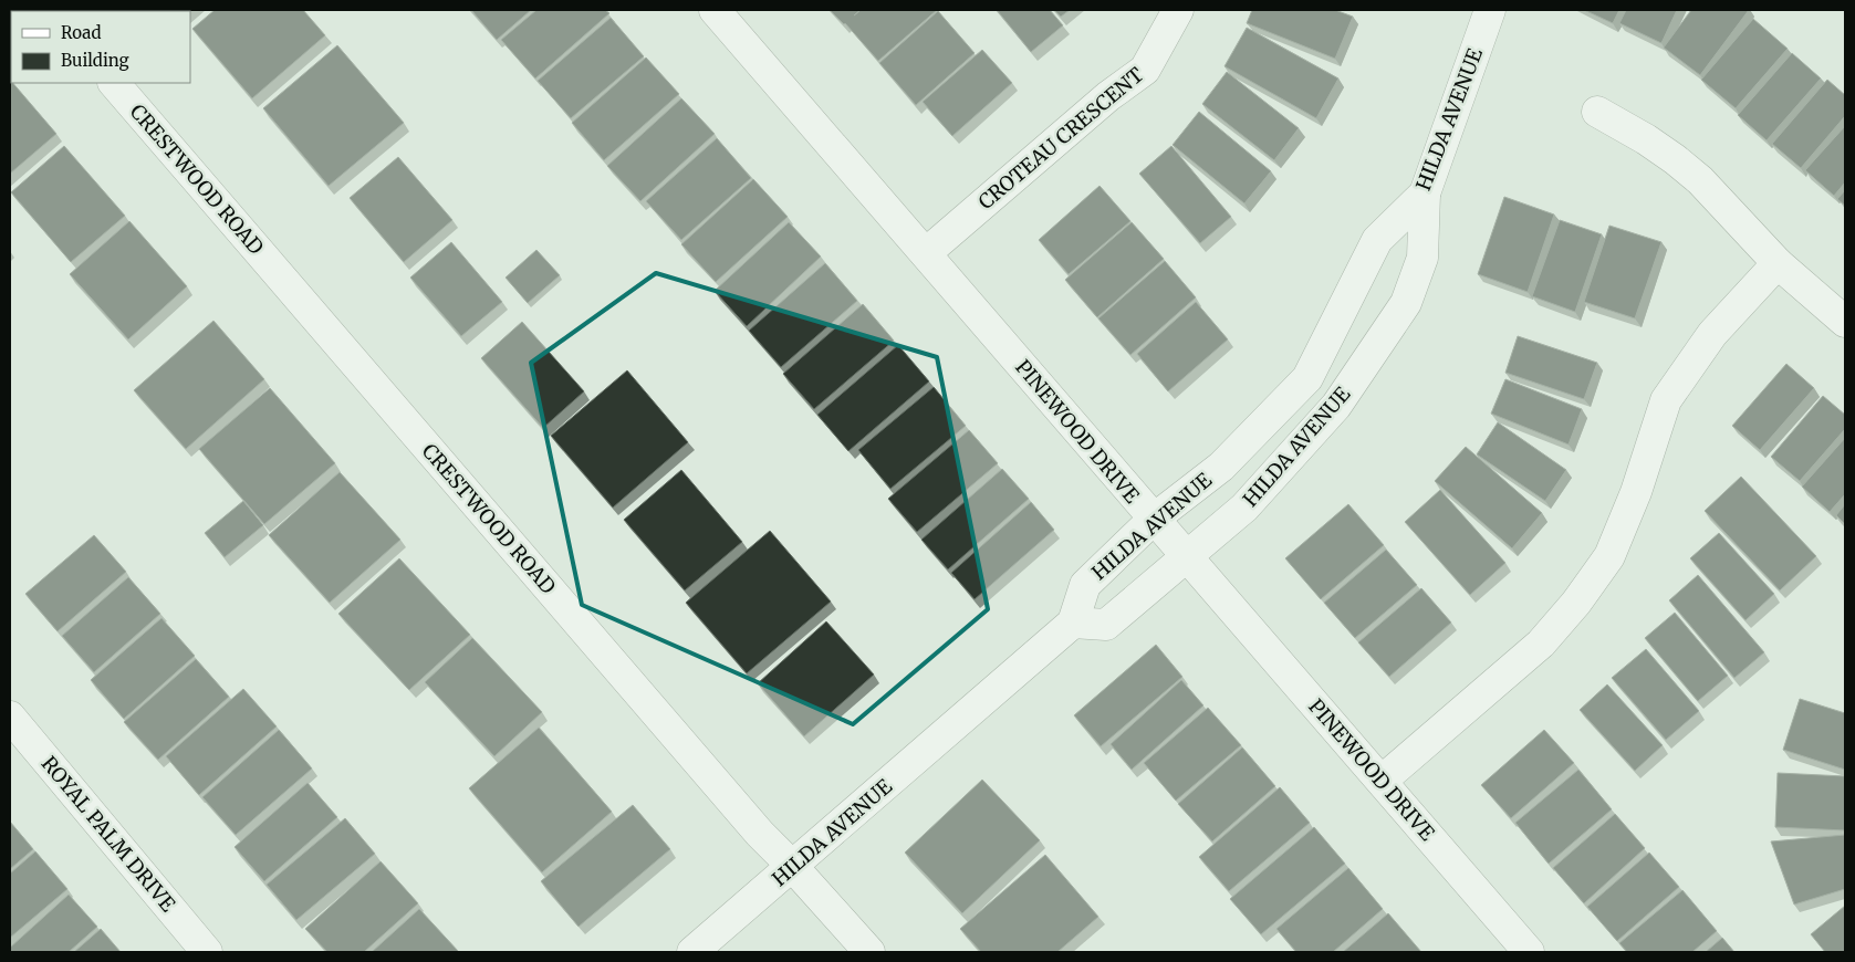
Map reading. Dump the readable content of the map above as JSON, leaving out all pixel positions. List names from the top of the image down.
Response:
{
  "streets": {
    "street": [
      "HILDA AVENUE",
      "CROTEAU CRESCENT",
      "CRESTWOOD ROAD",
      "PINEWOOD DRIVE",
      "ROYAL PALM DRIVE"
    ]
  },
  "crossings": [
    ["HILDA AVENUE", "CRESTWOOD ROAD"],
    ["HILDA AVENUE", "PINEWOOD DRIVE"],
    ["CROTEAU CRESCENT", "PINEWOOD DRIVE"]
  ],
  "legend": ["Road", "Building"]
}
